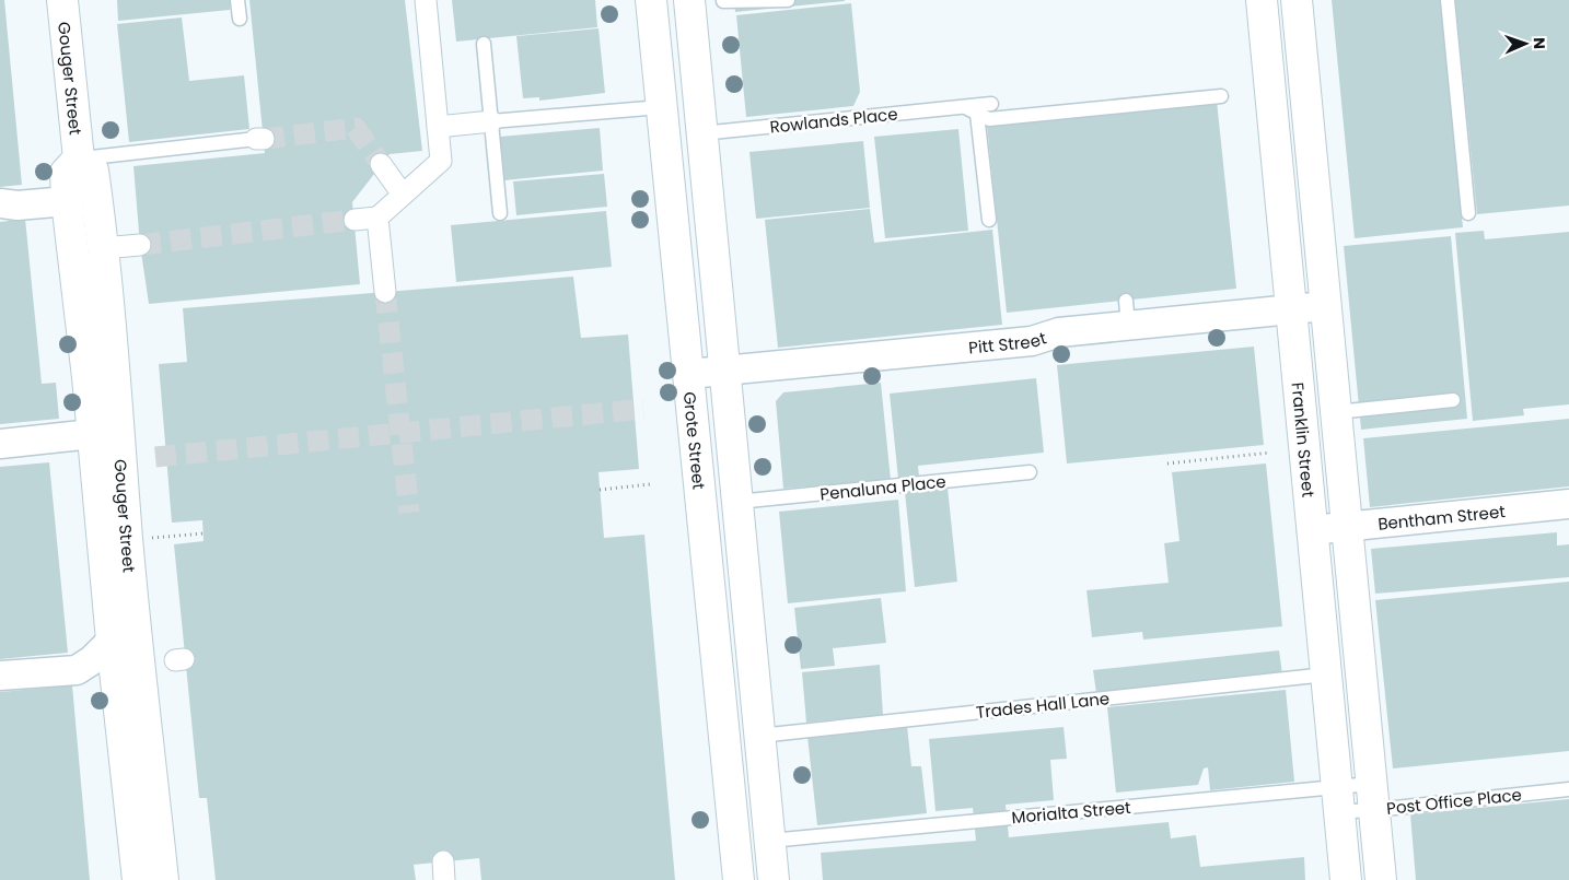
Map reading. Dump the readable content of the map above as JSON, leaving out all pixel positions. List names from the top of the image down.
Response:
{
  "streets": {
    "street": [
      "Gouger Street",
      "Pitt Street",
      "Grote Street",
      "Franklin Street",
      "Bentham Street"
    ],
    "lane": [
      "Rowlands Place",
      "Penaluna Place",
      "Trades Hall Lane",
      "Post Office Place",
      "Morialta Street"
    ]
  },
  "crossings": [
    ["Pitt Street", "Grote Street"],
    ["Pitt Street", "Franklin Street"],
    ["Franklin Street", "Bentham Street"],
    ["Franklin Street", "Trades Hall Lane"],
    ["Franklin Street", "Post Office Place"],
    ["Franklin Street", "Morialta Street"],
    ["Post Office Place", "Morialta Street"]
  ],
  "north": "right"
}
